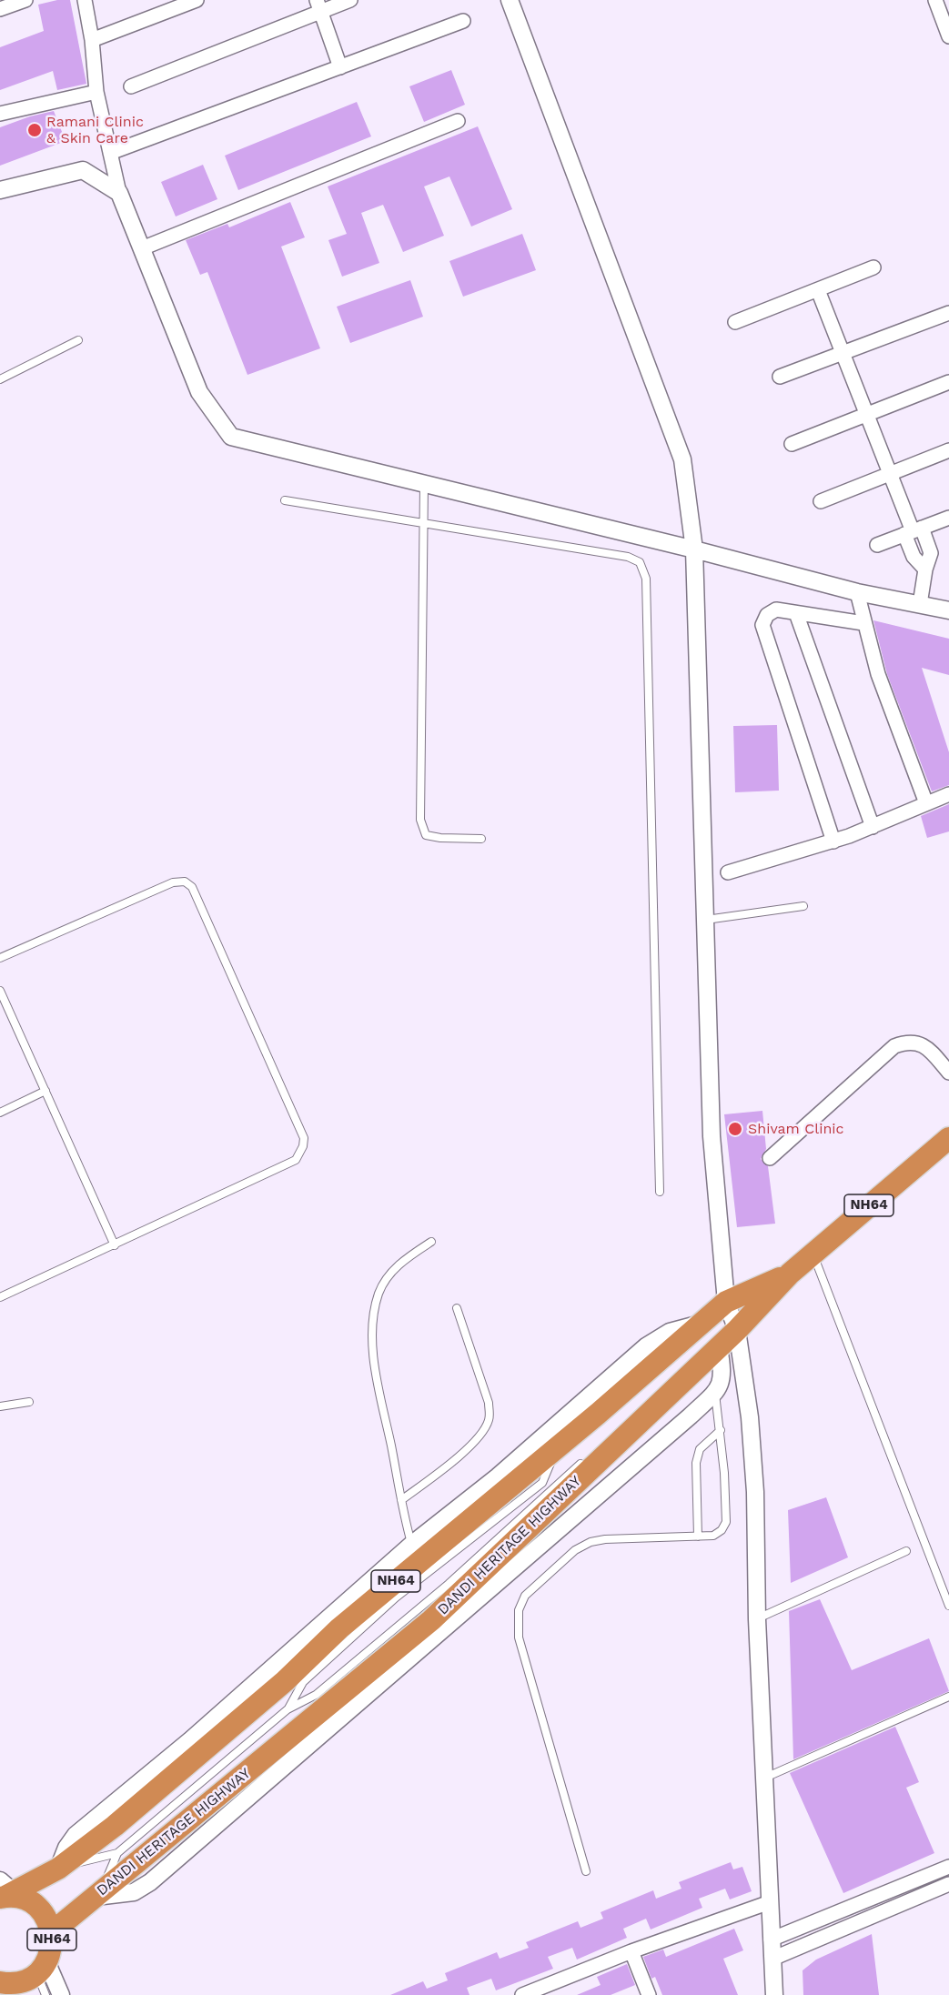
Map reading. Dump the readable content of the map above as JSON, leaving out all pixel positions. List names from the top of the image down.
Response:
{
  "streets": {
    "highway": ["NH64", "DANDI HERITAGE HIGHWAY"]
  },
  "crossings": [
    ["NH64", "DANDI HERITAGE HIGHWAY"]
  ],
  "places": ["Ramani Clinic & Skin Care", "Shivam Clinic"]
}
